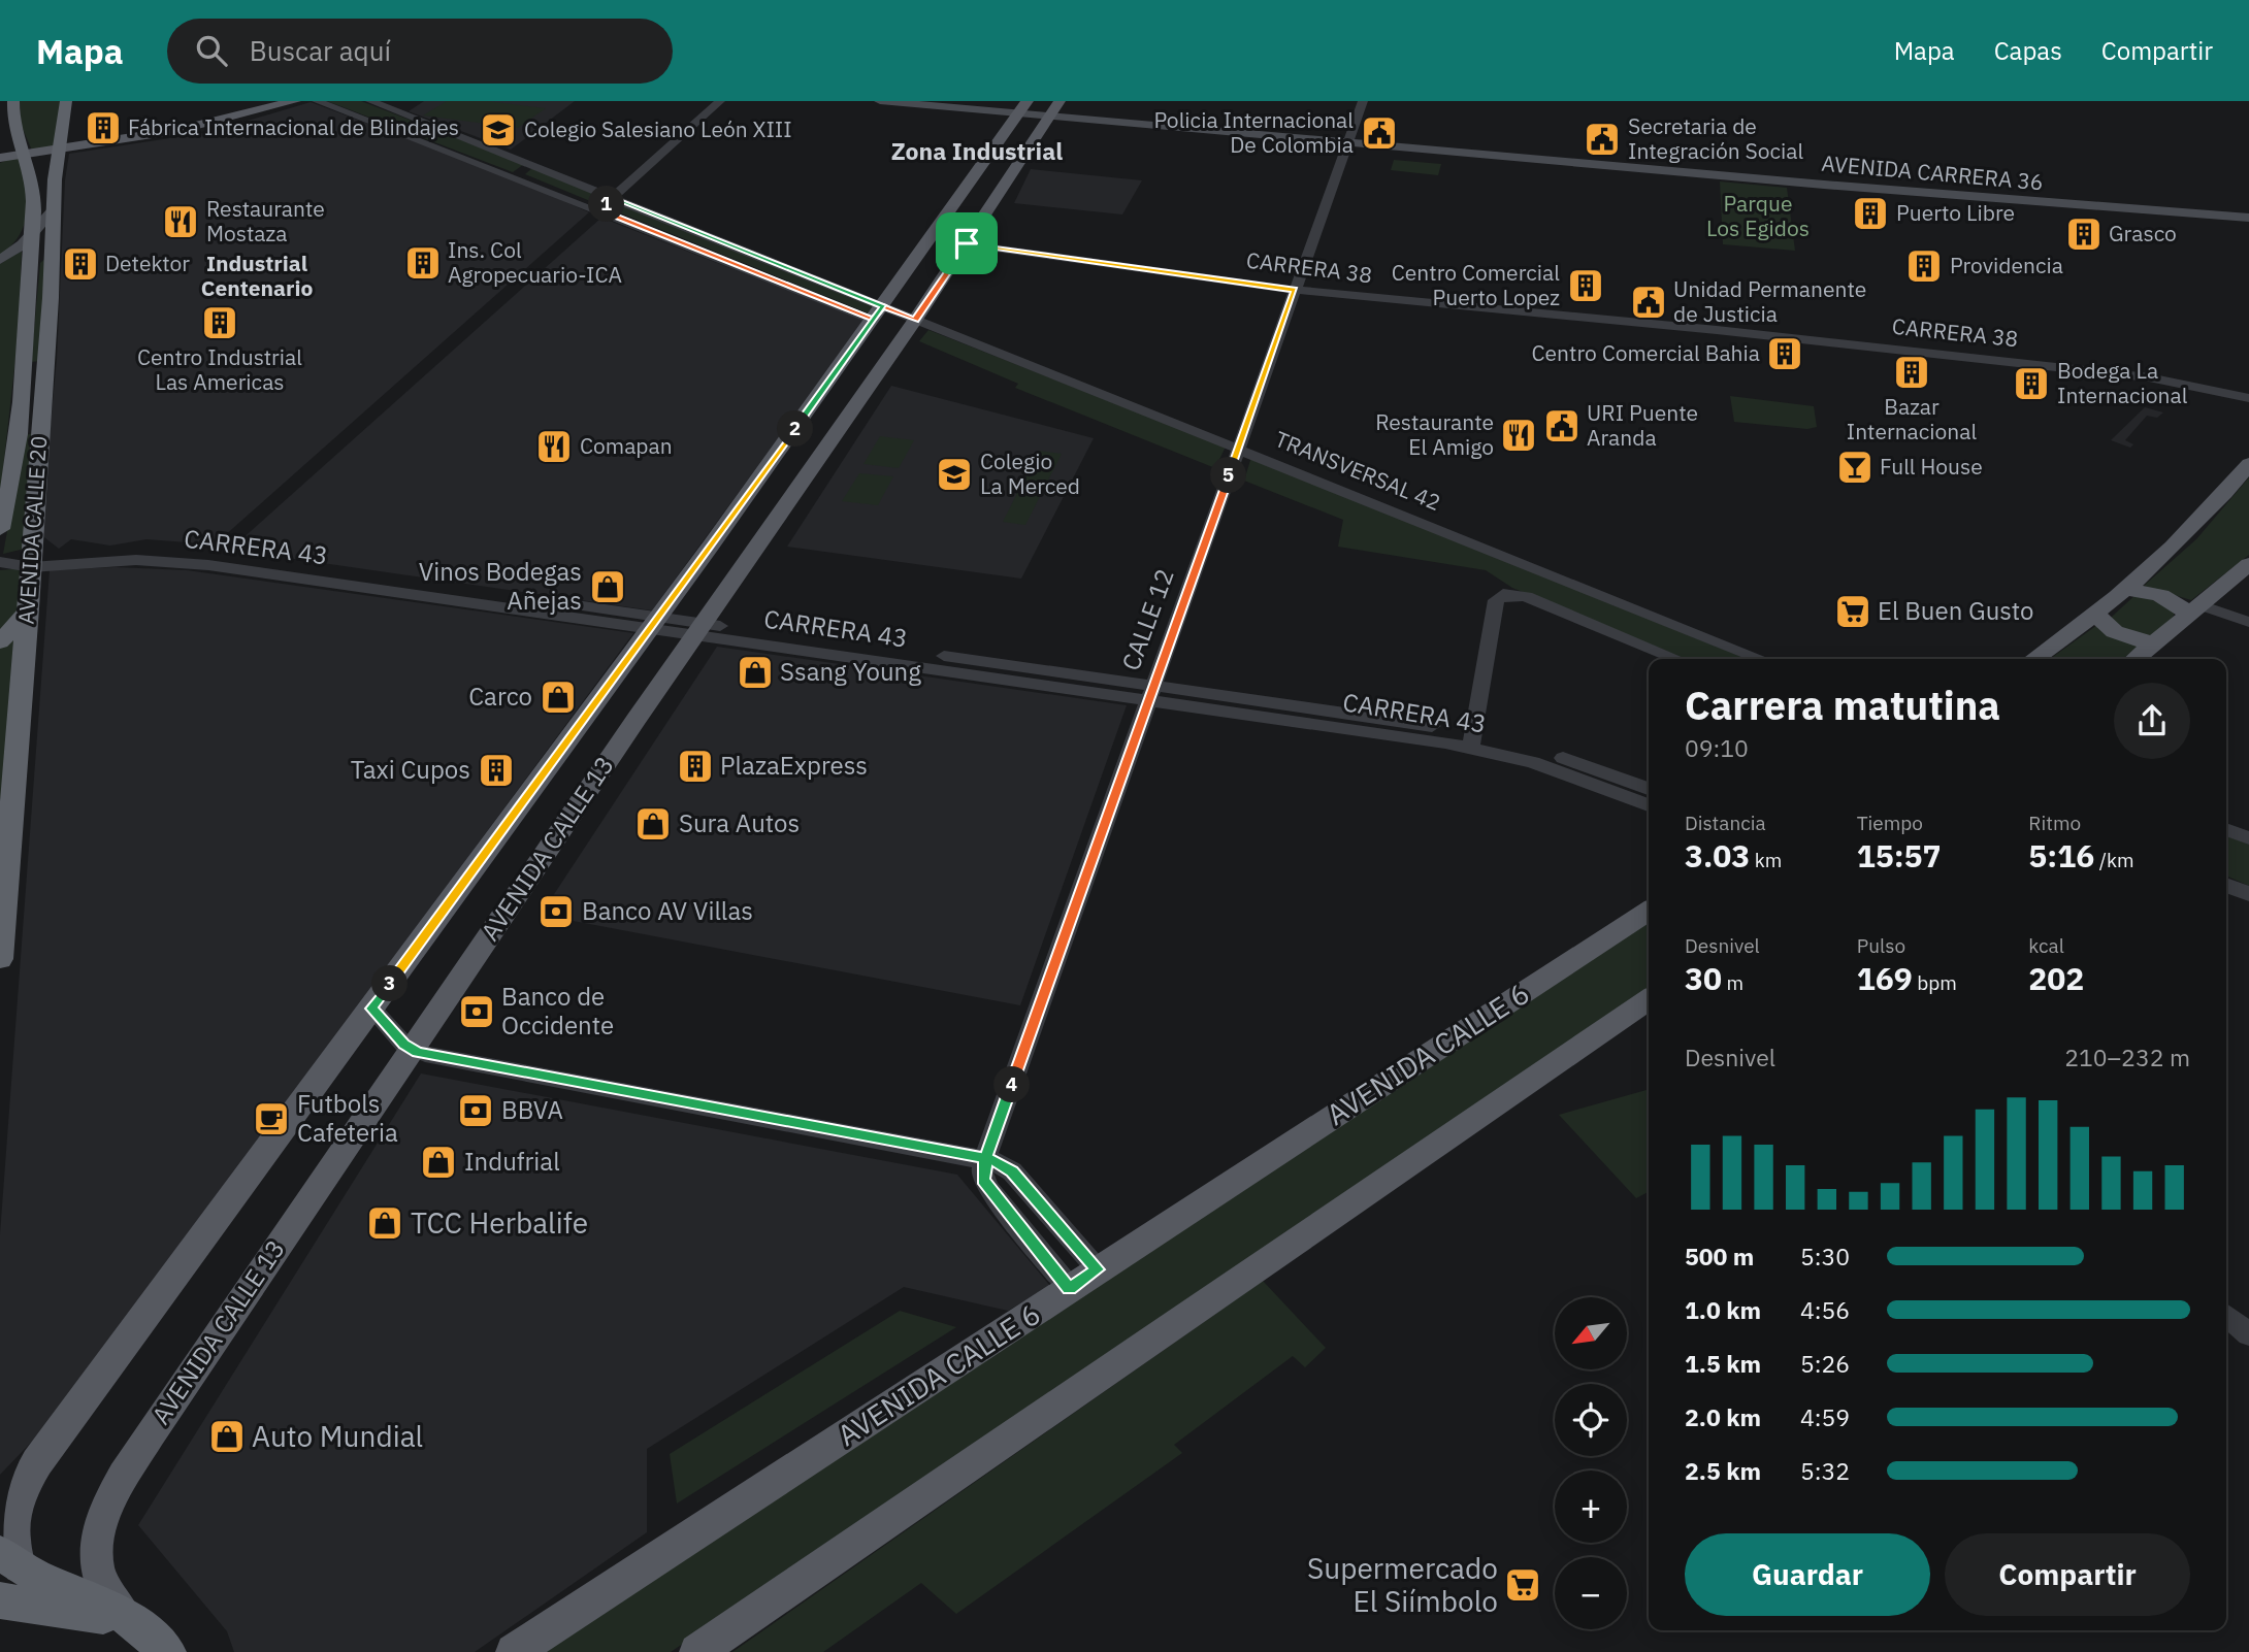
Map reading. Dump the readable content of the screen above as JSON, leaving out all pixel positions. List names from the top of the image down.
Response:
{
  "streets": {
    "highway": ["AVENIDA CALLE 20"],
    "main road": ["AVENIDA CARRERA 36", "AVENIDA CALLE 13", "AVENIDA CALLE 6"],
    "street": [
      "CARRERA 38",
      "TRANSVERSAL 42",
      "CARRERA 43",
      "CALLE 12"
    ]
  },
  "crossings": [
    ["AVENIDA CARRERA 36", "CALLE 12"],
    ["AVENIDA CARRERA 36", "AVENIDA CALLE 13"],
    ["CARRERA 38", "CALLE 12"],
    ["CARRERA 38", "AVENIDA CALLE 13"],
    ["TRANSVERSAL 42", "CALLE 12"],
    ["TRANSVERSAL 42", "AVENIDA CALLE 13"],
    ["AVENIDA CALLE 20", "CARRERA 43"],
    ["CARRERA 43", "CALLE 12"],
    ["CARRERA 43", "AVENIDA CALLE 13"]
  ],
  "districts": ["Zona Industrial", "Industrial Centenario"],
  "parks": ["Parque Los Egidos"],
  "places": {
    "building": [
      "Fábrica Internacional de Blindajes",
      "Puerto Libre",
      "Grasco",
      "Ins. Col Agropecuario-ICA",
      "Detektor",
      "Providencia",
      "Centro Comercial Puerto Lopez",
      "Centro Industrial Las Americas",
      "Centro Comercial Bahia",
      "Bazar Internacional",
      "Bodega La Internacional",
      "PlazaExpress",
      "Taxi Cupos"
    ],
    "school or university": ["Colegio Salesiano León XIII", "Colegio La Merced"],
    "public building": [
      "Policia Internacional De Colombia",
      "Secretaria de Integración Social",
      "Unidad Permanente de Justicia",
      "URI Puente Aranda"
    ],
    "restaurant": ["Restaurante Mostaza", "Restaurante El Amigo", "Comapan"],
    "bar": ["Full House"],
    "shop": [
      "Vinos Bodegas Añejas",
      "Ssang Young",
      "Carco",
      "Sura Autos",
      "Indufrial",
      "TCC Herbalife",
      "Auto Mundial"
    ],
    "supermarket": ["El Buen Gusto", "Supermercado El Siímbolo"],
    "bank": ["Banco AV Villas", "Banco de Occidente", "BBVA"],
    "cafe": ["Futbols Cafeteria"]
  },
  "north": "bottom left",
  "page": {
    "header": "Mapa",
    "search": "Buscar aquí",
    "nav": ["Mapa", "Capas", "Compartir"],
    "pins": [
      "1",
      "2",
      "5",
      "3",
      "4"
    ],
    "heading": ["Carrera matutina", "09:10"],
    "stats": [
      ["Distancia", "3.03 km"],
      ["Tiempo", "15:57"],
      ["Ritmo", "5:16 /km"],
      ["Desnivel", "30 m"],
      ["Pulso", "169 bpm"],
      ["kcal", "202"]
    ],
    "chart": ["Desnivel", "210–232 m"],
    "list": [
      {
        "name": "500 m",
        "note": "5:30"
      },
      {
        "name": "1.0 km",
        "note": "4:56"
      },
      {
        "name": "1.5 km",
        "note": "5:26"
      },
      {
        "name": "2.0 km",
        "note": "4:59"
      },
      {
        "name": "2.5 km",
        "note": "5:32"
      }
    ],
    "map_buttons": ["+", "−"],
    "buttons": ["Guardar", "Compartir"]
  }
}
